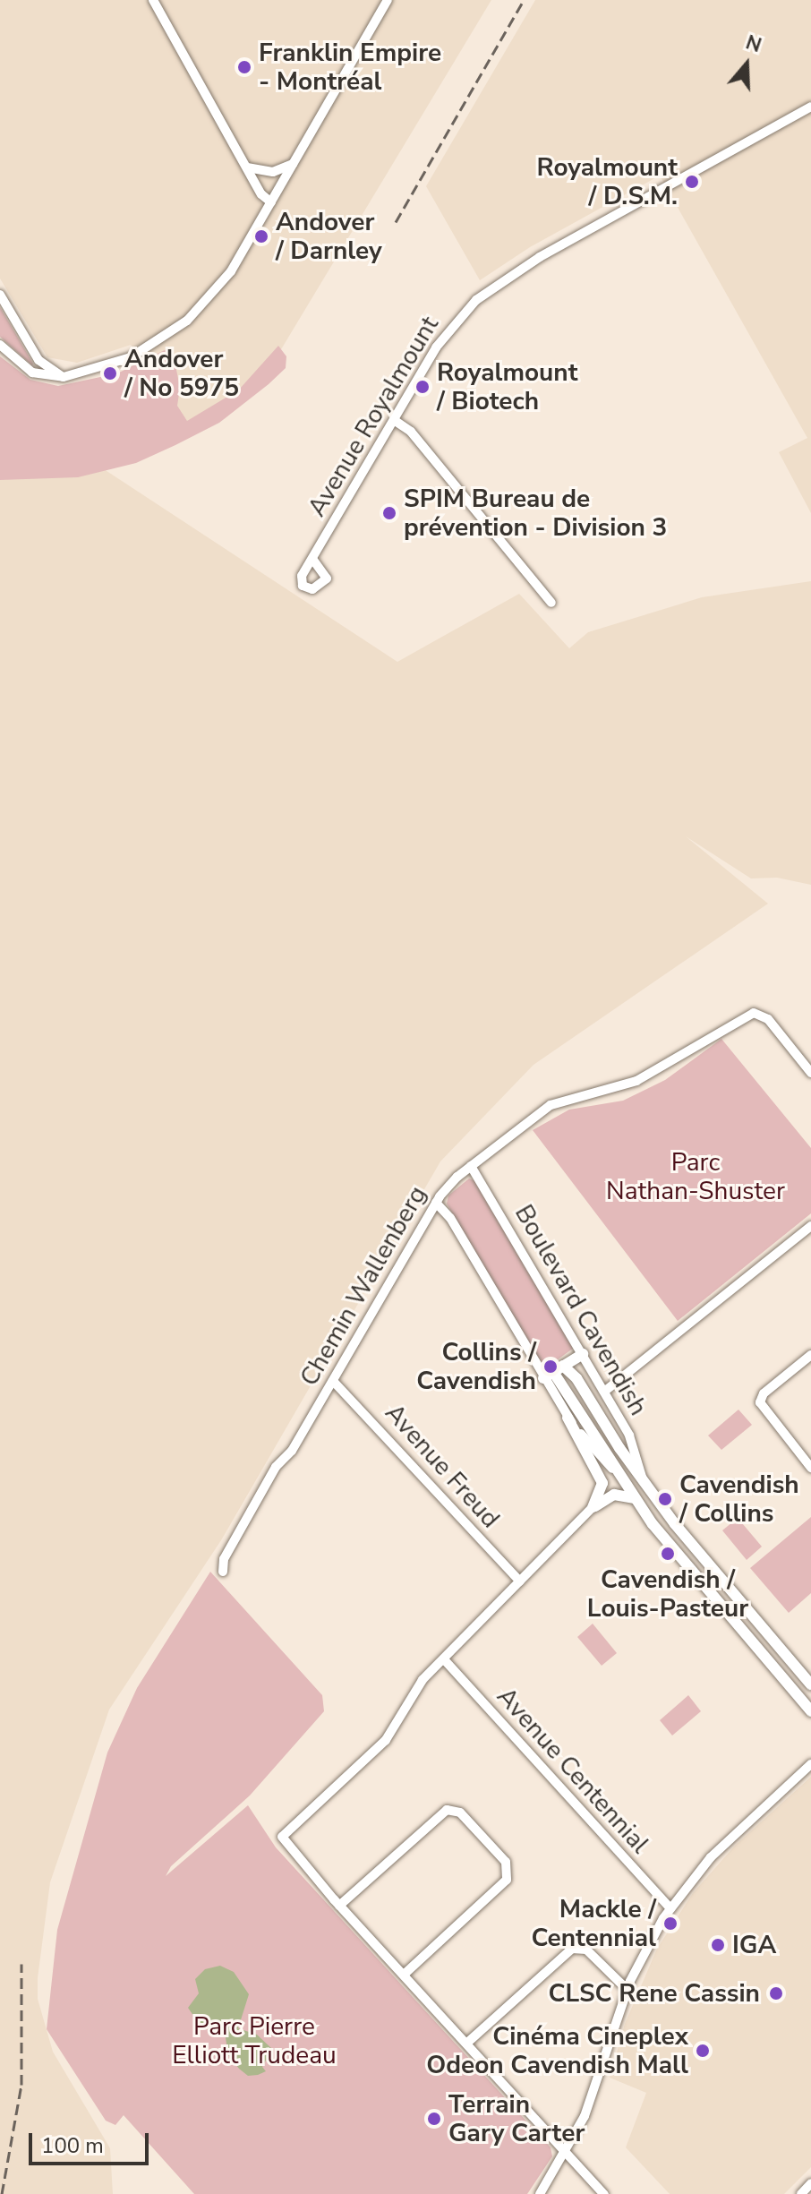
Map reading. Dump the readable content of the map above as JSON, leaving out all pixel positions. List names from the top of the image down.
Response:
{
  "streets": {
    "main road": ["Boulevard Cavendish"],
    "street": [
      "Avenue Royalmount",
      "Chemin Wallenberg",
      "Avenue Freud",
      "Avenue Centennial"
    ]
  },
  "crossings": [
    ["Chemin Wallenberg", "Boulevard Cavendish"],
    ["Chemin Wallenberg", "Avenue Freud"]
  ],
  "parks": ["Parc Nathan-Shuster", "Parc Pierre Elliott Trudeau"],
  "places": [
    "Franklin Empire - Montréal",
    "Royalmount / D.S.M.",
    "Andover / Darnley",
    "Andover / No 5975",
    "Royalmount / Biotech",
    "SPIM Bureau de prévention - Division 3",
    "Collins / Cavendish",
    "Cavendish / Collins",
    "Cavendish / Louis-Pasteur",
    "Mackle / Centennial",
    "IGA",
    "CLSC Rene Cassin",
    "Cinéma Cineplex Odeon Cavendish Mall",
    "Terrain Gary Carter"
  ],
  "scale_bar": "100 m",
  "north": "top"
}
